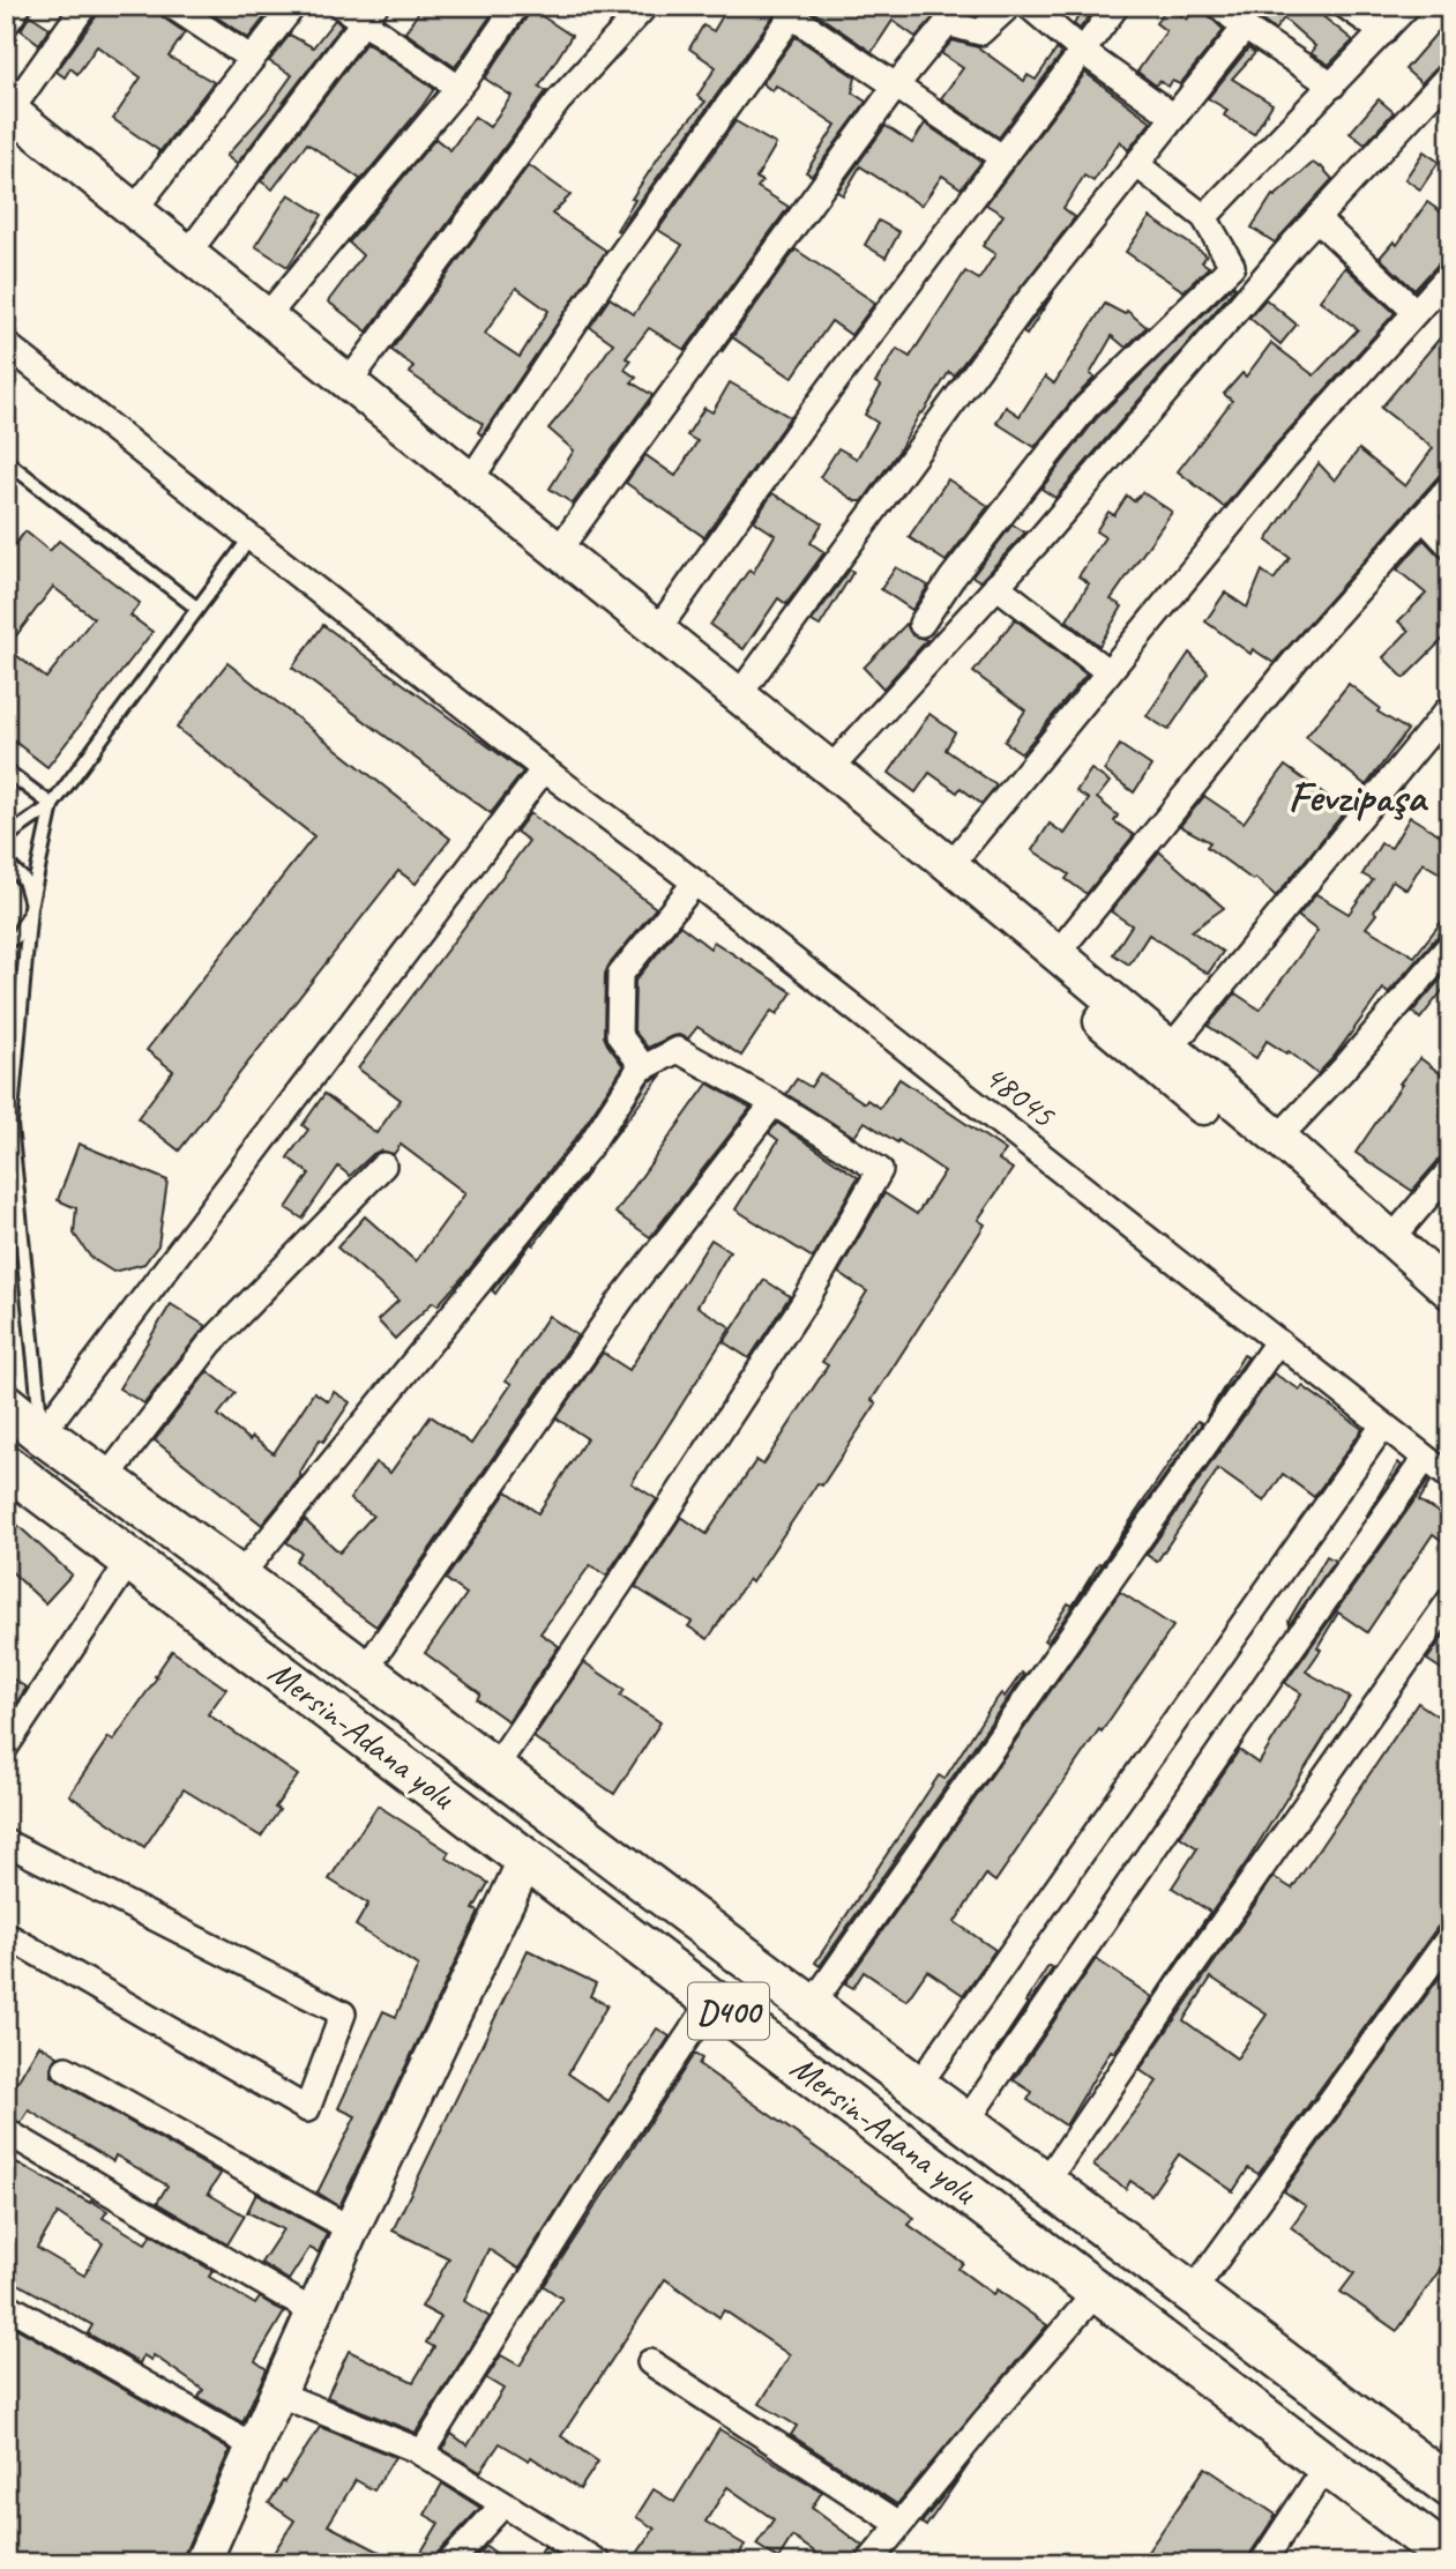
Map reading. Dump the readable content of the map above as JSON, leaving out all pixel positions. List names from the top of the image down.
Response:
{
  "streets": {
    "highway": ["Mersin-Adana yolu", "D400"],
    "street": ["48045"]
  },
  "districts": ["Fevzipaşa"]
}
